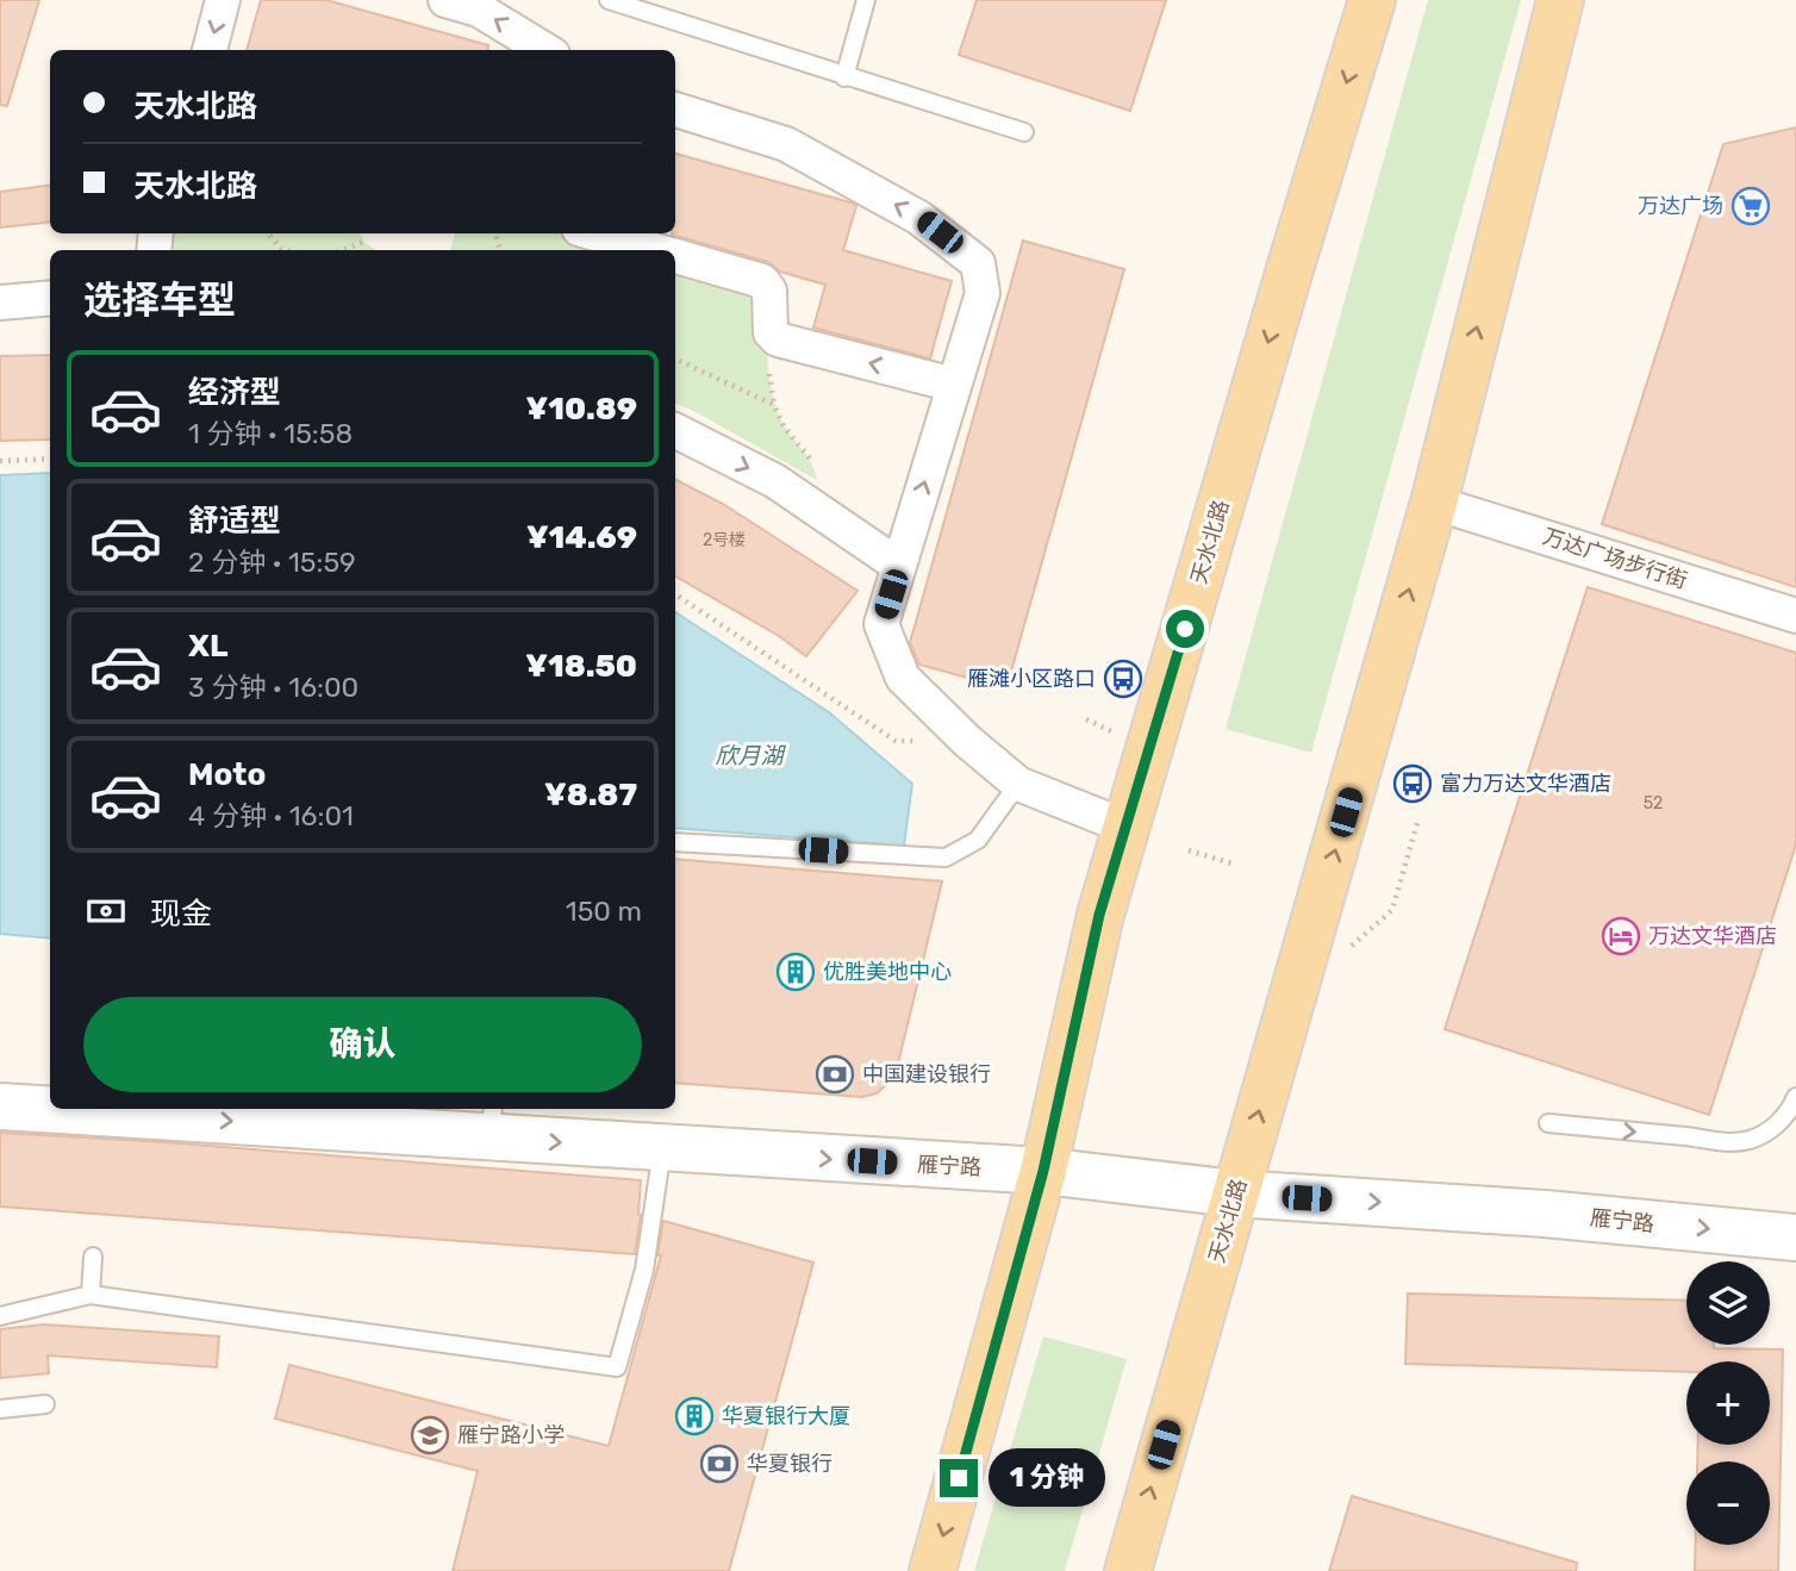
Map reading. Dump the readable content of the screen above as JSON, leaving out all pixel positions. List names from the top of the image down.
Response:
{
  "streets": {
    "main road": ["天水北路", "雁宁路"],
    "street": ["万达广场步行街"]
  },
  "crossings": [
    ["天水北路", "万达广场步行街"],
    ["天水北路", "雁宁路"]
  ],
  "one_way": ["雁宁路"],
  "water": ["欣月湖"],
  "places": {
    "supermarket": ["万达广场"],
    "bus stop": ["雁滩小区路口", "富力万达文华酒店"],
    "hotel": ["万达文华酒店"],
    "building": ["优胜美地中心", "华夏银行大厦"],
    "bank": ["中国建设银行", "华夏银行"],
    "school or university": ["雁宁路小学"]
  },
  "house_numbers": ["2号楼", "52"],
  "page": {
    "banner": ["天水北路", "天水北路"],
    "heading": "选择车型",
    "list": [
      {
        "name": "经济型",
        "note": "1 分钟 · 15:58",
        "value": "¥10.89"
      },
      {
        "name": "舒适型",
        "note": "2 分钟 · 15:59",
        "value": "¥14.69"
      },
      {
        "name": "XL",
        "note": "3 分钟 · 16:00",
        "value": "¥18.50"
      },
      {
        "name": "Moto",
        "note": "4 分钟 · 16:01",
        "value": "¥8.87"
      }
    ],
    "pay": ["现金", "150 m"],
    "buttons": "确认",
    "map_buttons": ["+", "−"],
    "bubble": "1 分钟"
  }
}
